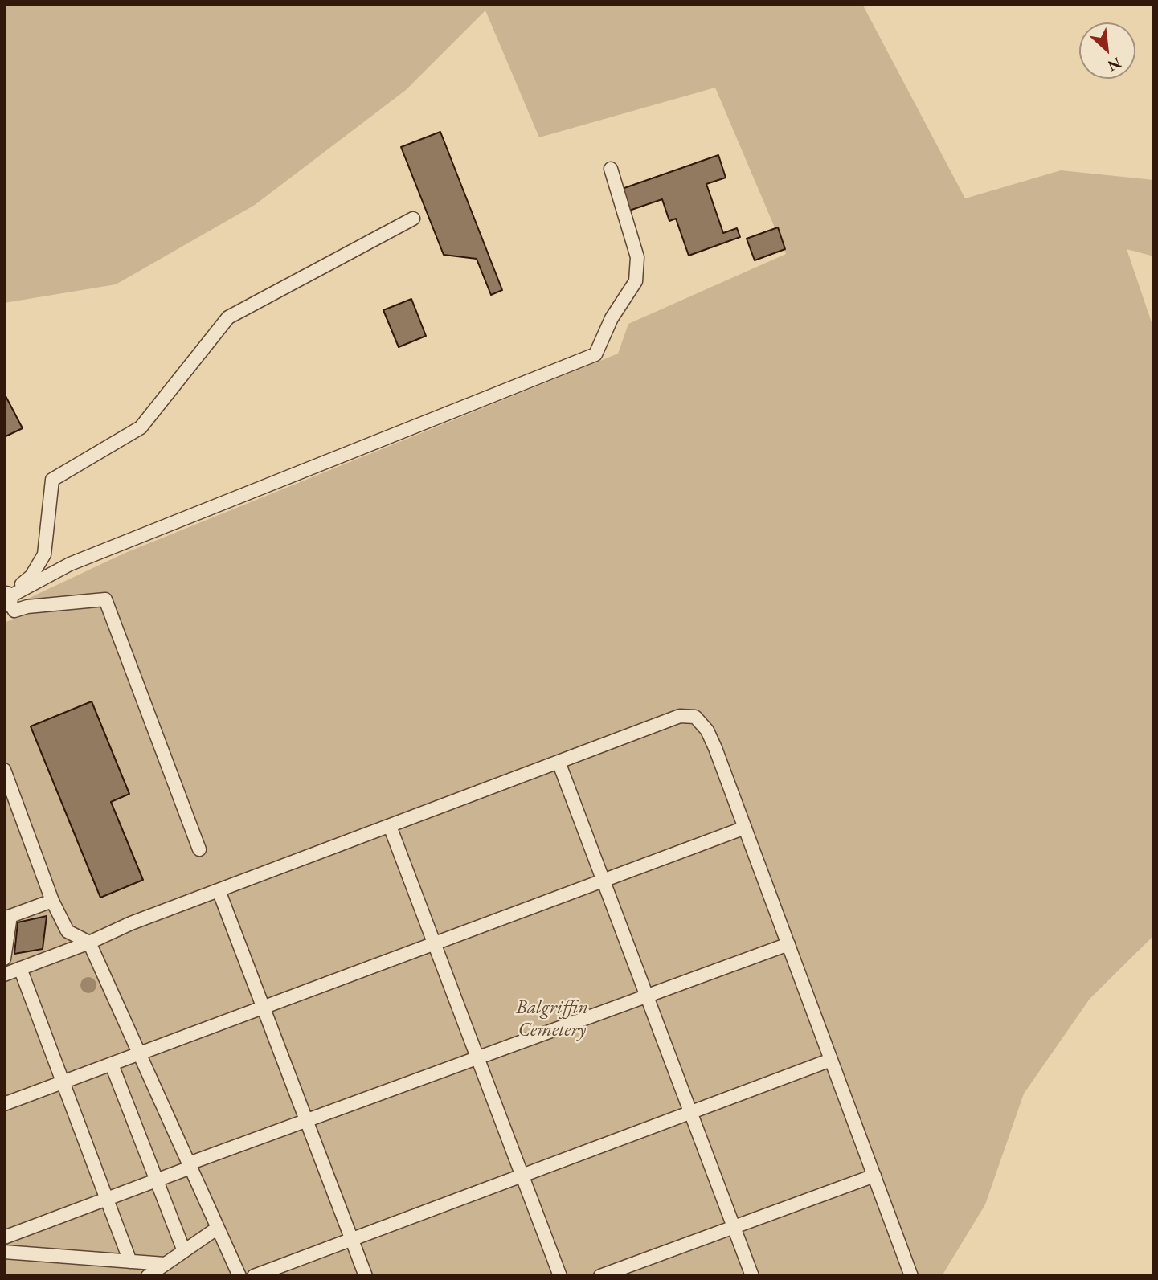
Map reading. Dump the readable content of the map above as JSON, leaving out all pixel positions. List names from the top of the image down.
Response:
{
  "parks": ["Balgriffin Cemetery"],
  "north": "bottom right"
}
